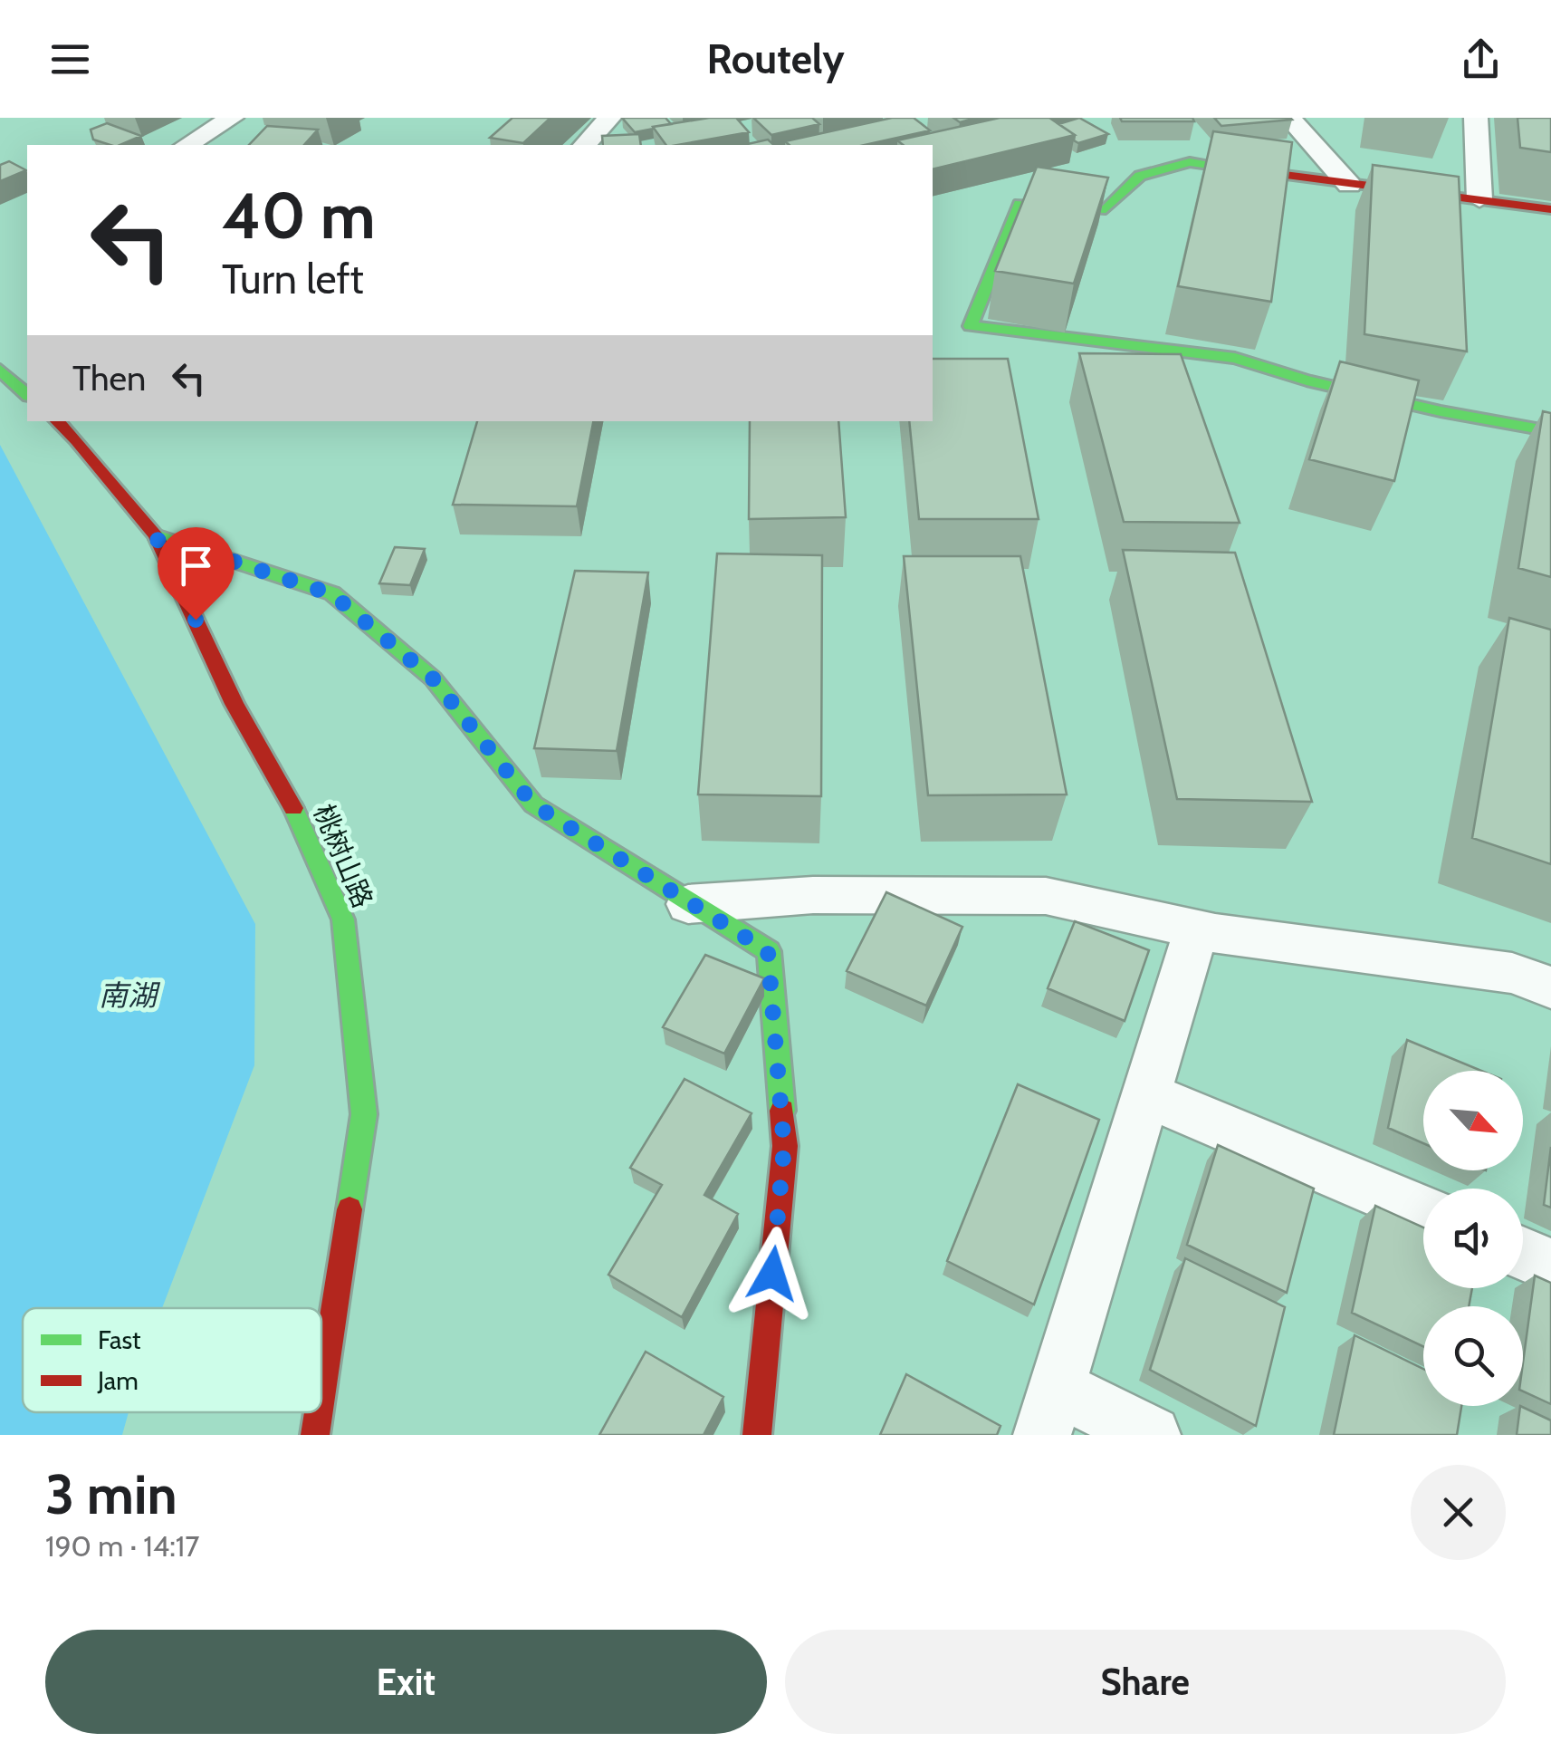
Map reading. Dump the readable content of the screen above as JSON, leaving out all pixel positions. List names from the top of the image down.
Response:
{
  "streets": {
    "street": ["桃树山路"]
  },
  "water": ["南湖"],
  "legend": ["Fast", "Jam"],
  "north": "bottom right",
  "page": {
    "header": "Routely",
    "turn": ["40 m", "Turn left"],
    "then": "Then",
    "heading": ["3 min", "190 m · 14:17"],
    "buttons": ["Exit", "Share"]
  }
}
